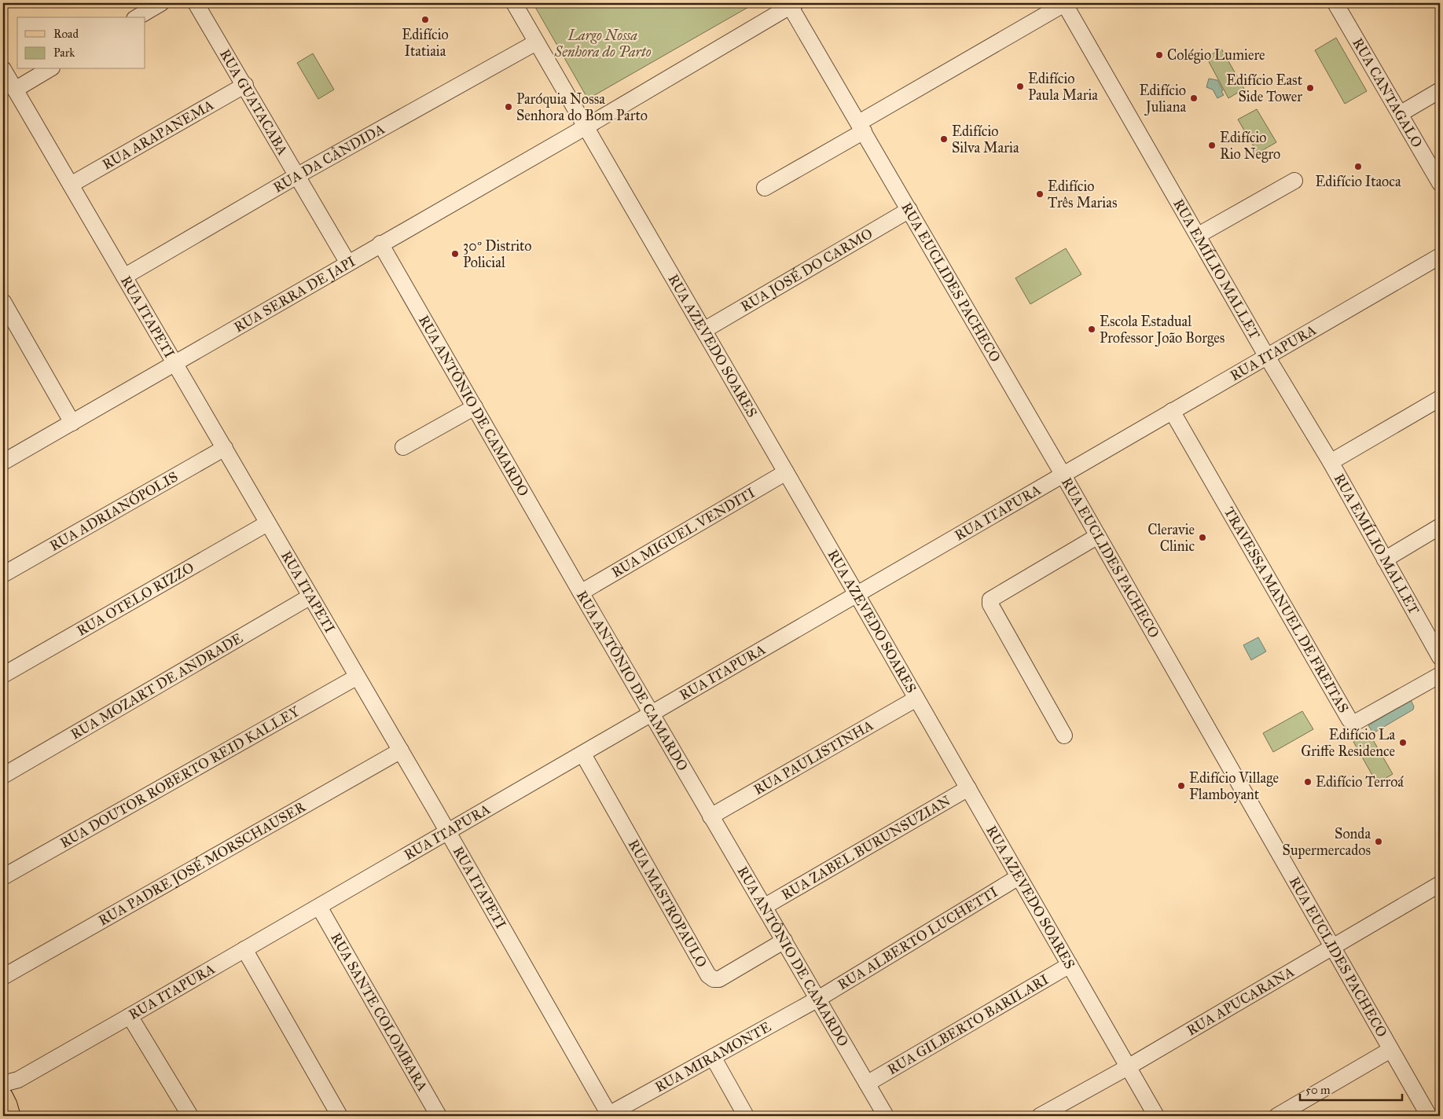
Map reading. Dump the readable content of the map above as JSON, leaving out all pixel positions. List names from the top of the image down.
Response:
{
  "streets": {
    "street": [
      "RUA CANTAGALO",
      "RUA GUATACABA",
      "RUA ARAPANEMA",
      "RUA DA CÂNDIDA",
      "RUA EMÍLIO MALLET",
      "RUA JOSÉ DO CARMO",
      "RUA EUCLIDES PACHECO",
      "RUA SERRA DE JAPI",
      "RUA ITAPETI",
      "RUA AZEVEDO SOARES",
      "RUA ITAPURA",
      "RUA ANTÔNIO DE CAMARDO",
      "RUA ADRIANÓPOLIS",
      "RUA MIGUEL VENDITI",
      "RUA OTELO RIZZO",
      "TRAVESSA MANUEL DE FREITAS",
      "RUA MOZART DE ANDRADE",
      "RUA PAULISTINHA",
      "RUA DOUTOR ROBERTO REID KALLEY",
      "RUA ZABEL BURUNSUZIAN",
      "RUA PADRE JOSÉ MORSCHAUSER",
      "RUA MASTROPAULO",
      "RUA ALBERTO LUCHETTI",
      "RUA APUCARANA",
      "RUA SANTE COLOMBARA",
      "RUA GILBERTO BARILARI",
      "RUA MIRAMONTE"
    ]
  },
  "crossings": [
    ["RUA GUATACABA", "RUA ARAPANEMA"],
    ["RUA GUATACABA", "RUA DA CÂNDIDA"],
    ["RUA GUATACABA", "RUA SERRA DE JAPI"],
    ["RUA ARAPANEMA", "RUA ITAPETI"],
    ["RUA DA CÂNDIDA", "RUA ITAPETI"],
    ["RUA EMÍLIO MALLET", "RUA ITAPURA"],
    ["RUA JOSÉ DO CARMO", "RUA EUCLIDES PACHECO"],
    ["RUA JOSÉ DO CARMO", "RUA AZEVEDO SOARES"],
    ["RUA EUCLIDES PACHECO", "RUA ITAPURA"],
    ["RUA EUCLIDES PACHECO", "RUA APUCARANA"],
    ["RUA SERRA DE JAPI", "RUA ITAPETI"],
    ["RUA SERRA DE JAPI", "RUA AZEVEDO SOARES"],
    ["RUA SERRA DE JAPI", "RUA ANTÔNIO DE CAMARDO"],
    ["RUA ITAPETI", "RUA ITAPURA"],
    ["RUA ITAPETI", "RUA ADRIANÓPOLIS"],
    ["RUA ITAPETI", "RUA OTELO RIZZO"],
    ["RUA ITAPETI", "RUA MOZART DE ANDRADE"],
    ["RUA ITAPETI", "RUA DOUTOR ROBERTO REID KALLEY"],
    ["RUA ITAPETI", "RUA PADRE JOSÉ MORSCHAUSER"],
    ["RUA ITAPETI", "RUA MIRAMONTE"],
    ["RUA AZEVEDO SOARES", "RUA ITAPURA"],
    ["RUA AZEVEDO SOARES", "RUA MIGUEL VENDITI"],
    ["RUA AZEVEDO SOARES", "RUA PAULISTINHA"],
    ["RUA AZEVEDO SOARES", "RUA ZABEL BURUNSUZIAN"],
    ["RUA AZEVEDO SOARES", "RUA ALBERTO LUCHETTI"],
    ["RUA AZEVEDO SOARES", "RUA APUCARANA"],
    ["RUA AZEVEDO SOARES", "RUA GILBERTO BARILARI"],
    ["RUA ITAPURA", "RUA ANTÔNIO DE CAMARDO"],
    ["RUA ITAPURA", "TRAVESSA MANUEL DE FREITAS"],
    ["RUA ITAPURA", "RUA MASTROPAULO"],
    ["RUA ITAPURA", "RUA SANTE COLOMBARA"],
    ["RUA ANTÔNIO DE CAMARDO", "RUA MIGUEL VENDITI"],
    ["RUA ANTÔNIO DE CAMARDO", "RUA PAULISTINHA"],
    ["RUA ANTÔNIO DE CAMARDO", "RUA ZABEL BURUNSUZIAN"],
    ["RUA ANTÔNIO DE CAMARDO", "RUA MASTROPAULO"],
    ["RUA ANTÔNIO DE CAMARDO", "RUA ALBERTO LUCHETTI"],
    ["RUA ANTÔNIO DE CAMARDO", "RUA GILBERTO BARILARI"],
    ["RUA ANTÔNIO DE CAMARDO", "RUA MIRAMONTE"],
    ["RUA ALBERTO LUCHETTI", "RUA MIRAMONTE"]
  ],
  "parks": ["Largo Nossa Senhora do Parto"],
  "places": [
    "Edifício Itatiaia",
    "Colégio Lumiere",
    "Edifício Paula Maria",
    "Edifício East Side Tower",
    "Edifício Juliana",
    "Paróquia Nossa Senhora do Bom Parto",
    "Edifício Silva Maria",
    "Edifício Rio Negro",
    "Edifício Itaoca",
    "Edifício Três Marias",
    "30º Distrito Policial",
    "Escola Estadual Professor João Borges",
    "Cleravie Clinic",
    "Edifício La Griffe Residence",
    "Edifício Terroá",
    "Edifício Village Flamboyant",
    "Sonda Supermercados"
  ],
  "legend": ["Road", "Park"],
  "scale_bar": "50 m"
}
